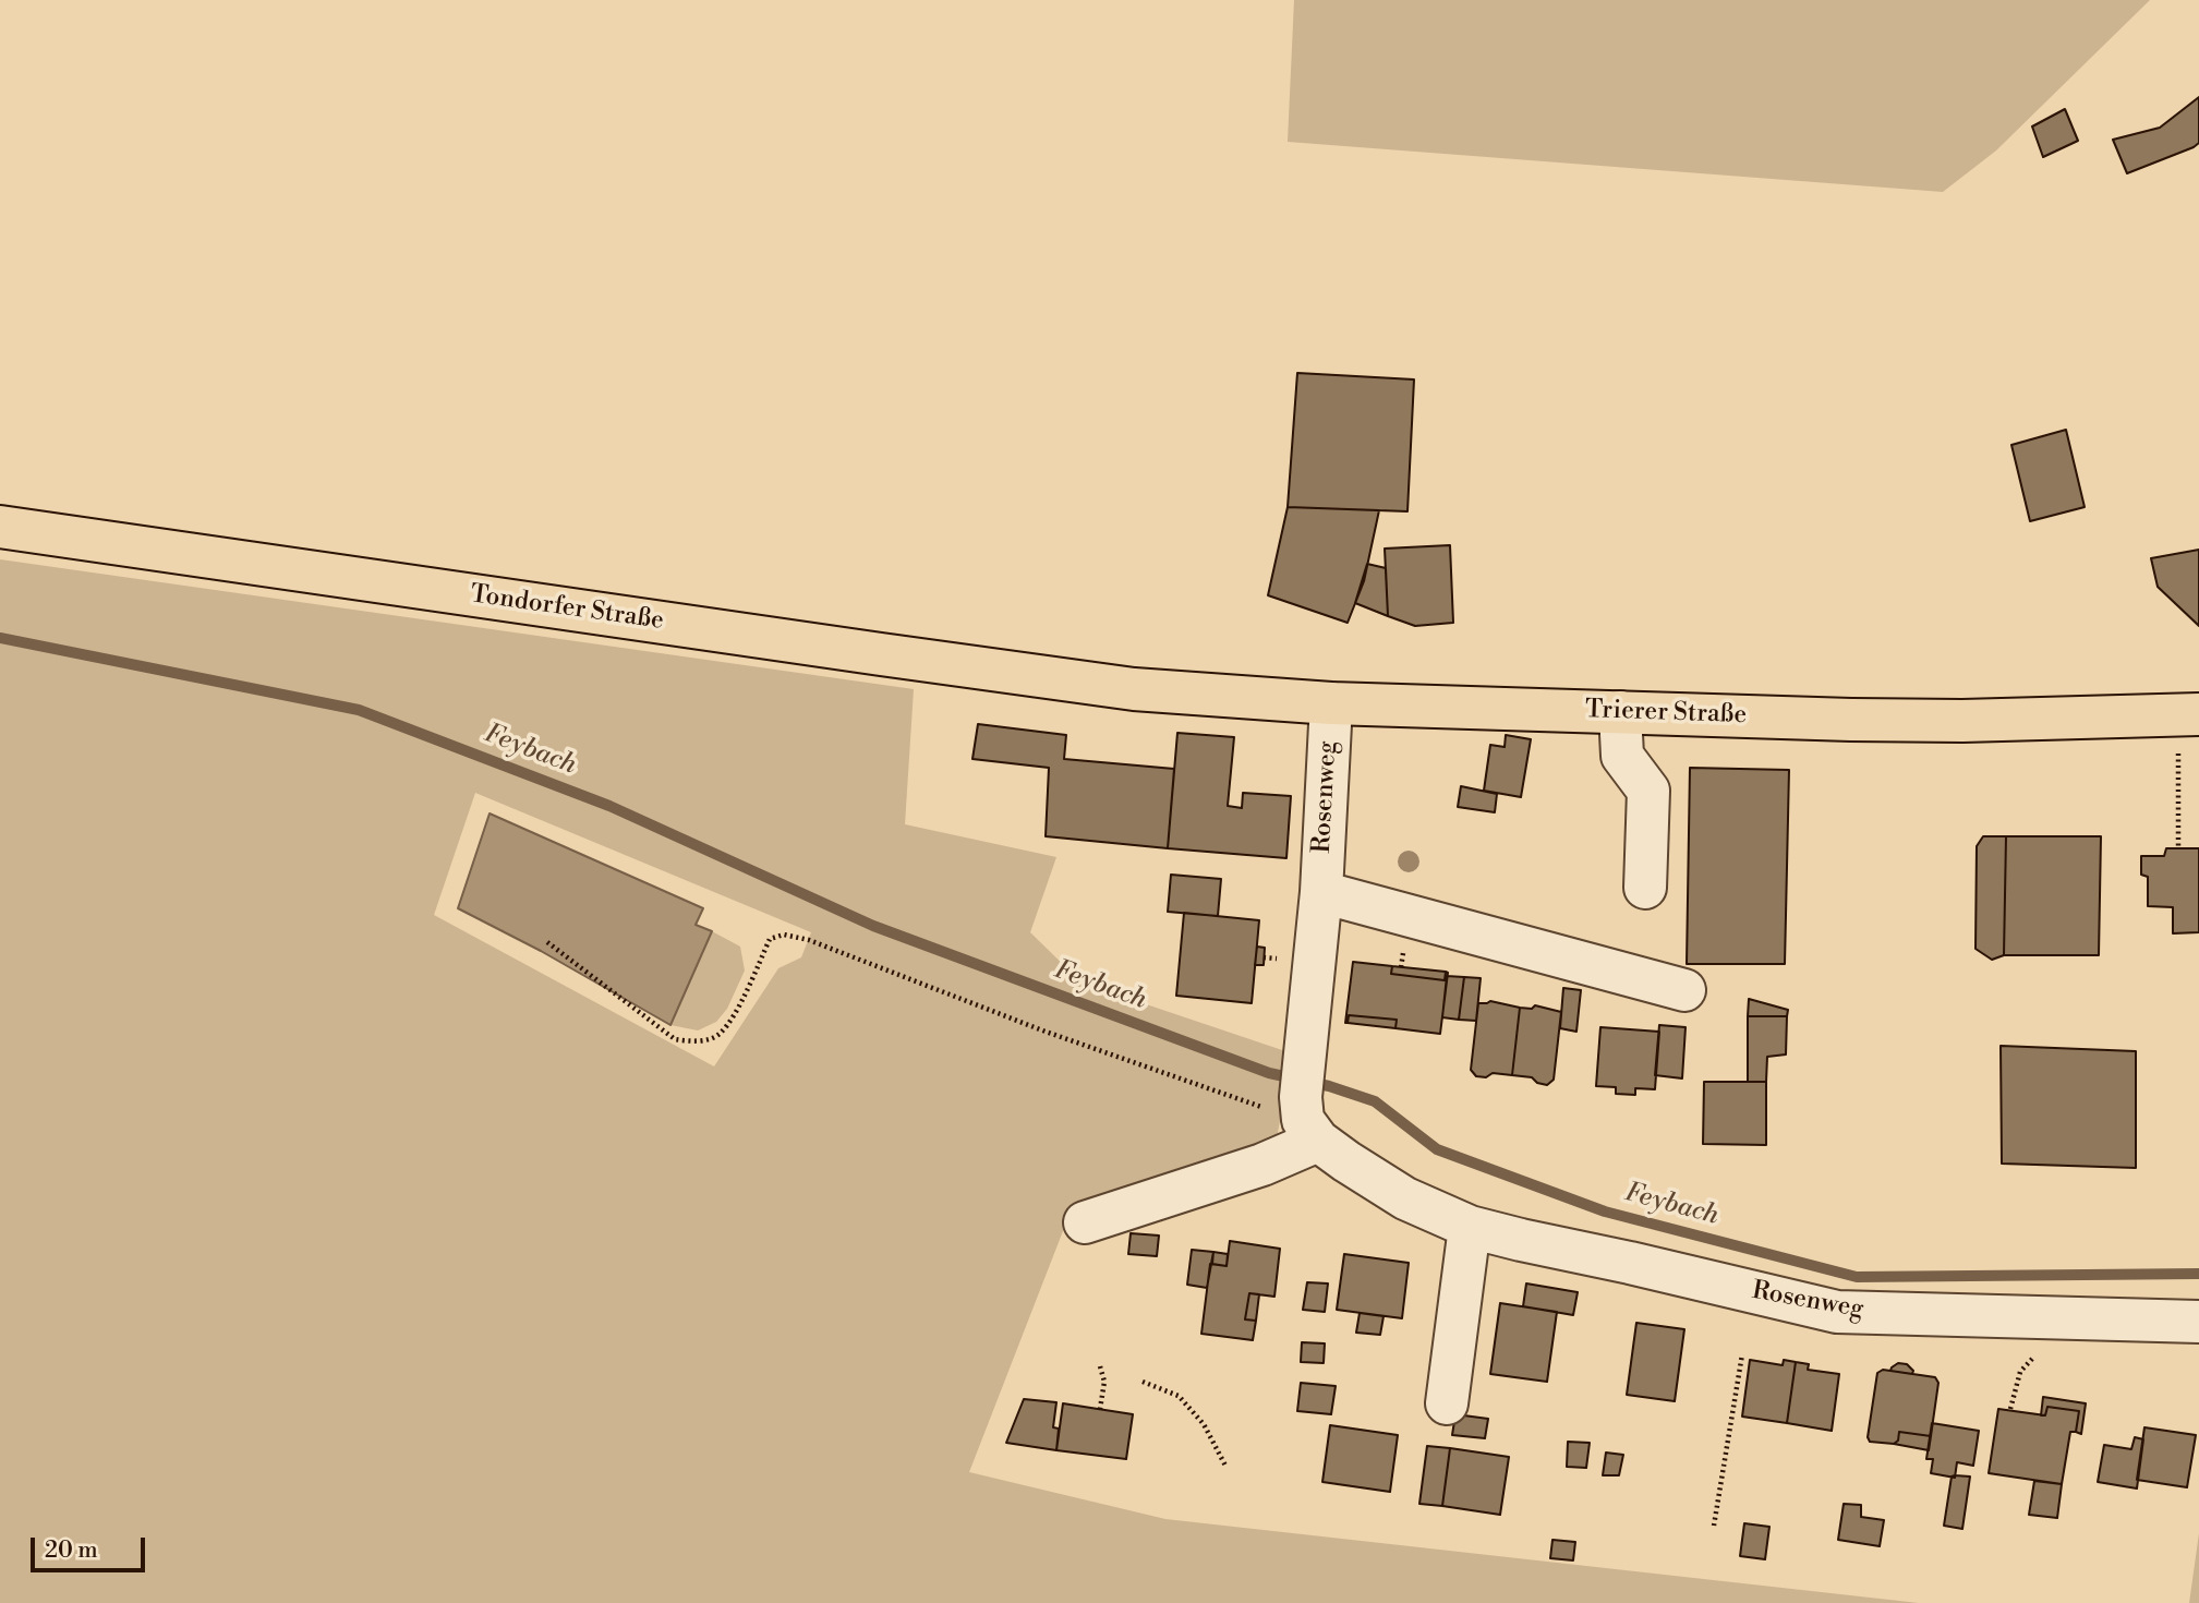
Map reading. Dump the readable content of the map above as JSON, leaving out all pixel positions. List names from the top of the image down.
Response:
{
  "streets": {
    "main road": ["Tondorfer Straße", "Trierer Straße"],
    "street": ["Rosenweg"]
  },
  "crossings": [
    ["Tondorfer Straße", "Trierer Straße"],
    ["Trierer Straße", "Rosenweg"]
  ],
  "water": ["Feybach"],
  "scale_bar": "20 m"
}
